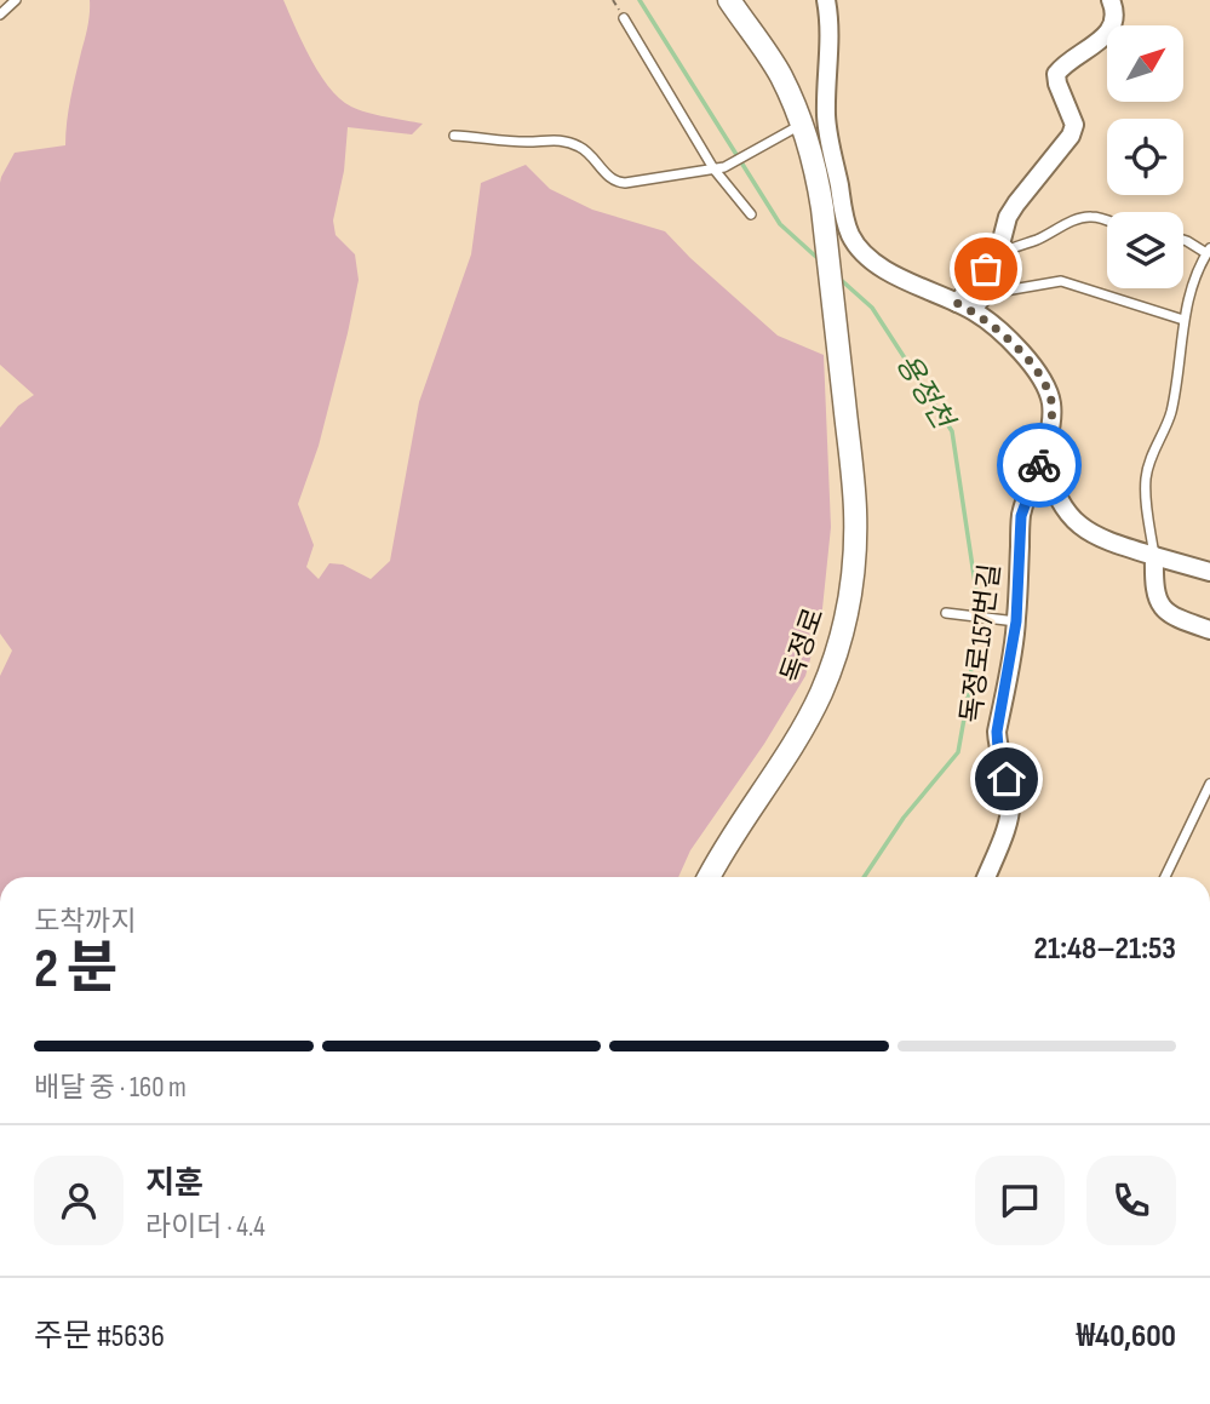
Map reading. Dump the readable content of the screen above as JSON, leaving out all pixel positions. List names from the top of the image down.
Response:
{
  "streets": {
    "street": ["독정로157번길", "독정로"]
  },
  "water": ["용정천"],
  "north": "top right",
  "page": {
    "heading": ["2 분", "도착까지", "21:48–21:53"],
    "panel": [
      "지훈",
      "라이더 · 4.4",
      "주문 #5636",
      "₩40,600"
    ],
    "bar": "배달 중 · 160 m"
  }
}
